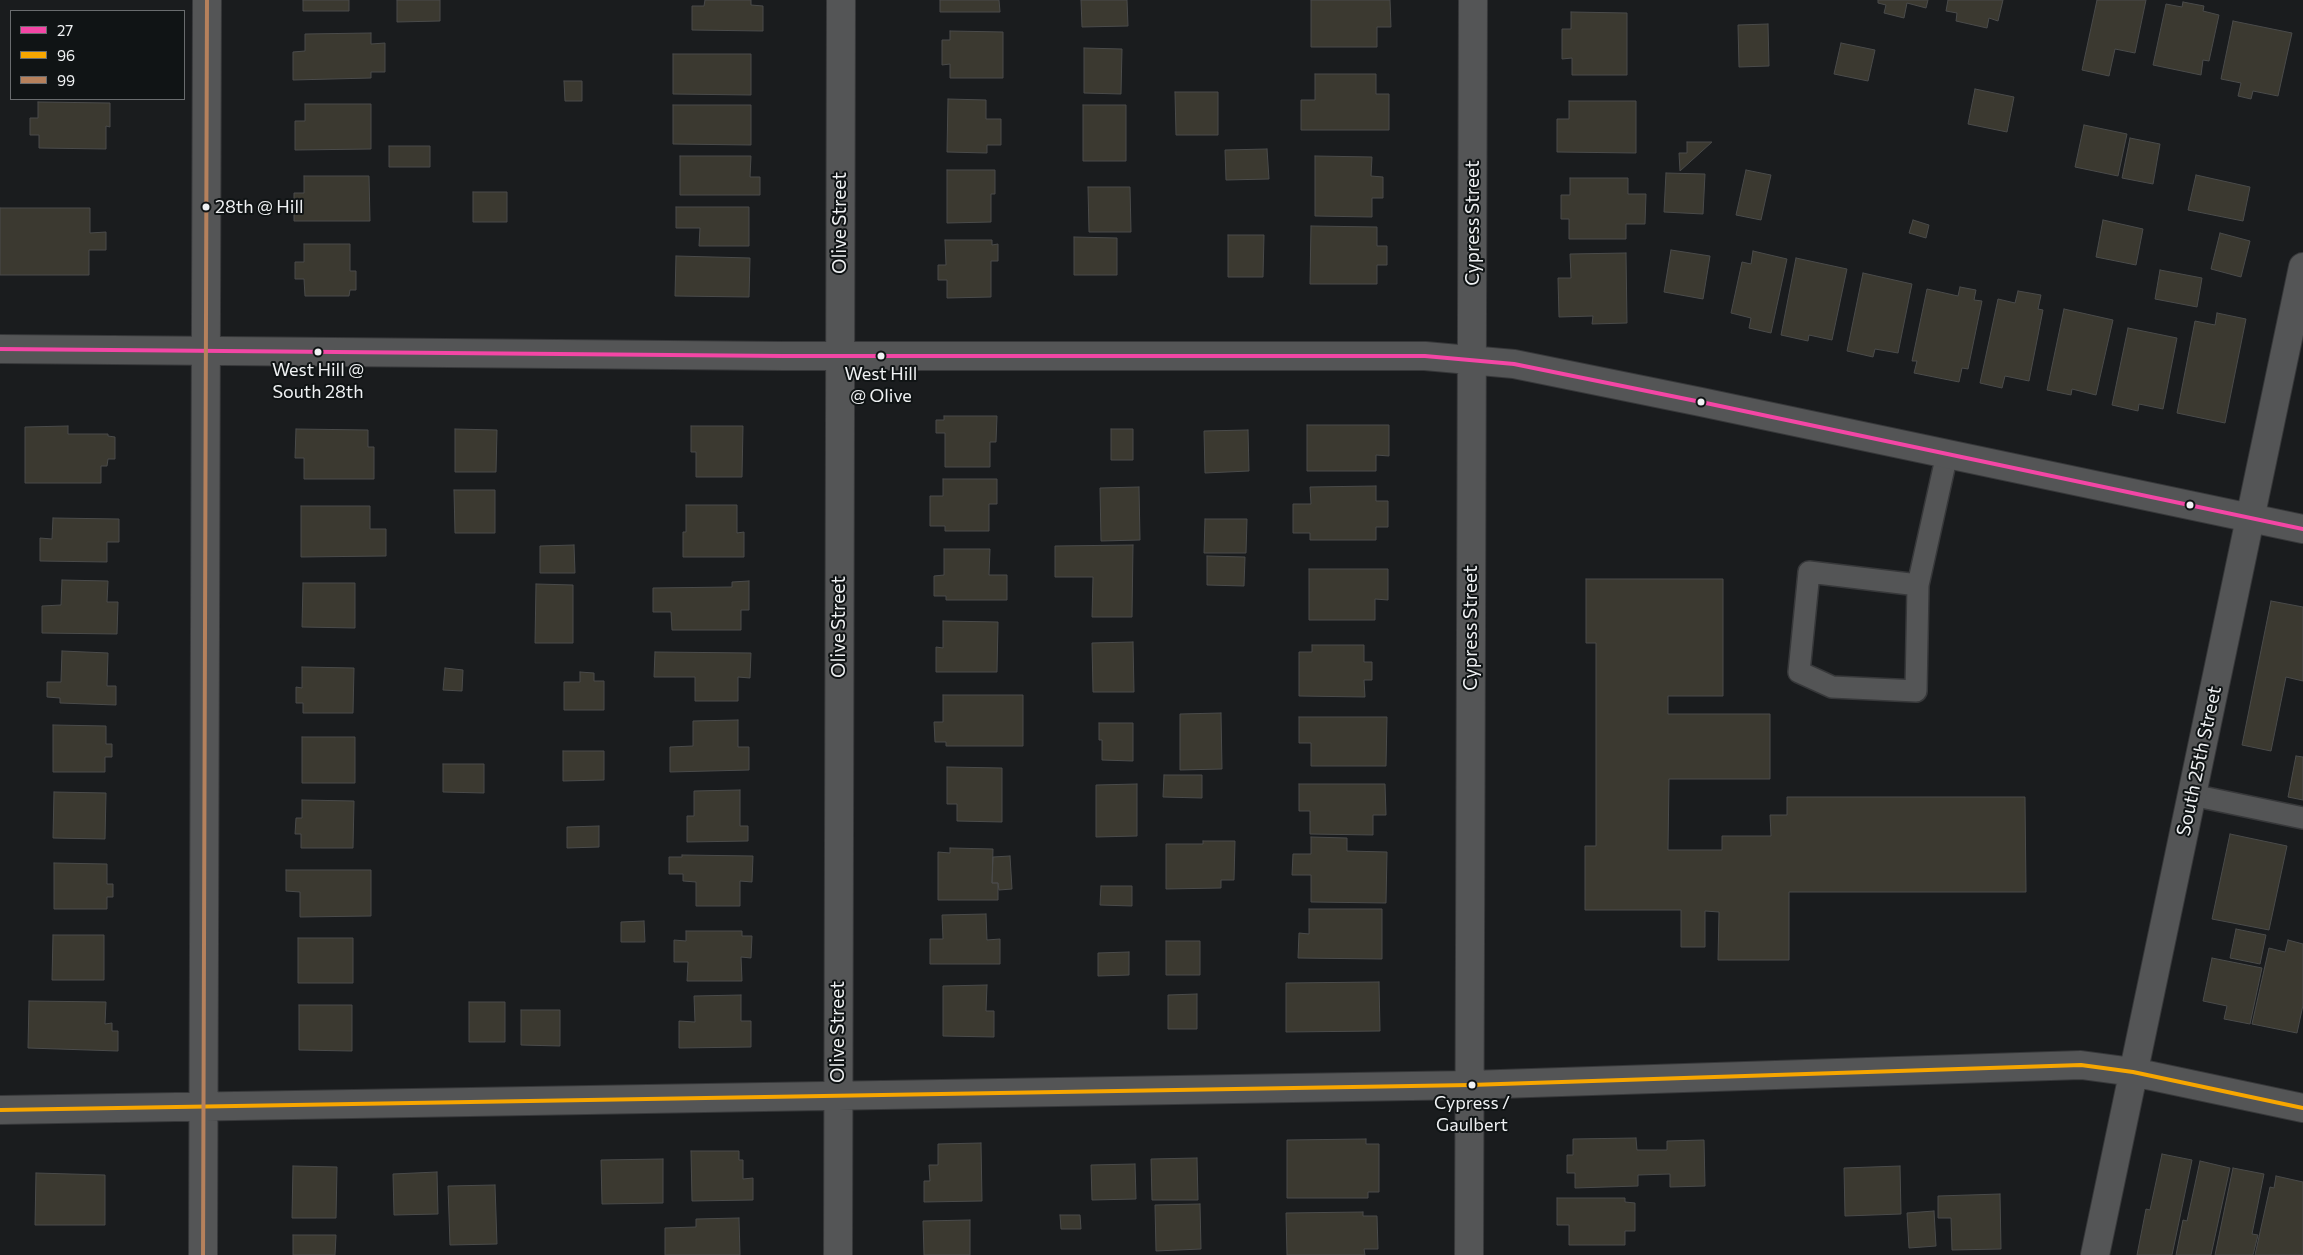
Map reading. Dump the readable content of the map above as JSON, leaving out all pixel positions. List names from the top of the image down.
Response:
{
  "streets": {
    "street": ["Olive Street", "Cypress Street", "South 25th Street"]
  },
  "places": [
    "28th @ Hill",
    "West Hill @ South 28th",
    "West Hill @ Olive",
    "Cypress / Gaulbert"
  ],
  "lines": ["transit line 99", "transit line 27", "transit line 96"],
  "legend": ["27", "96", "99"]
}
